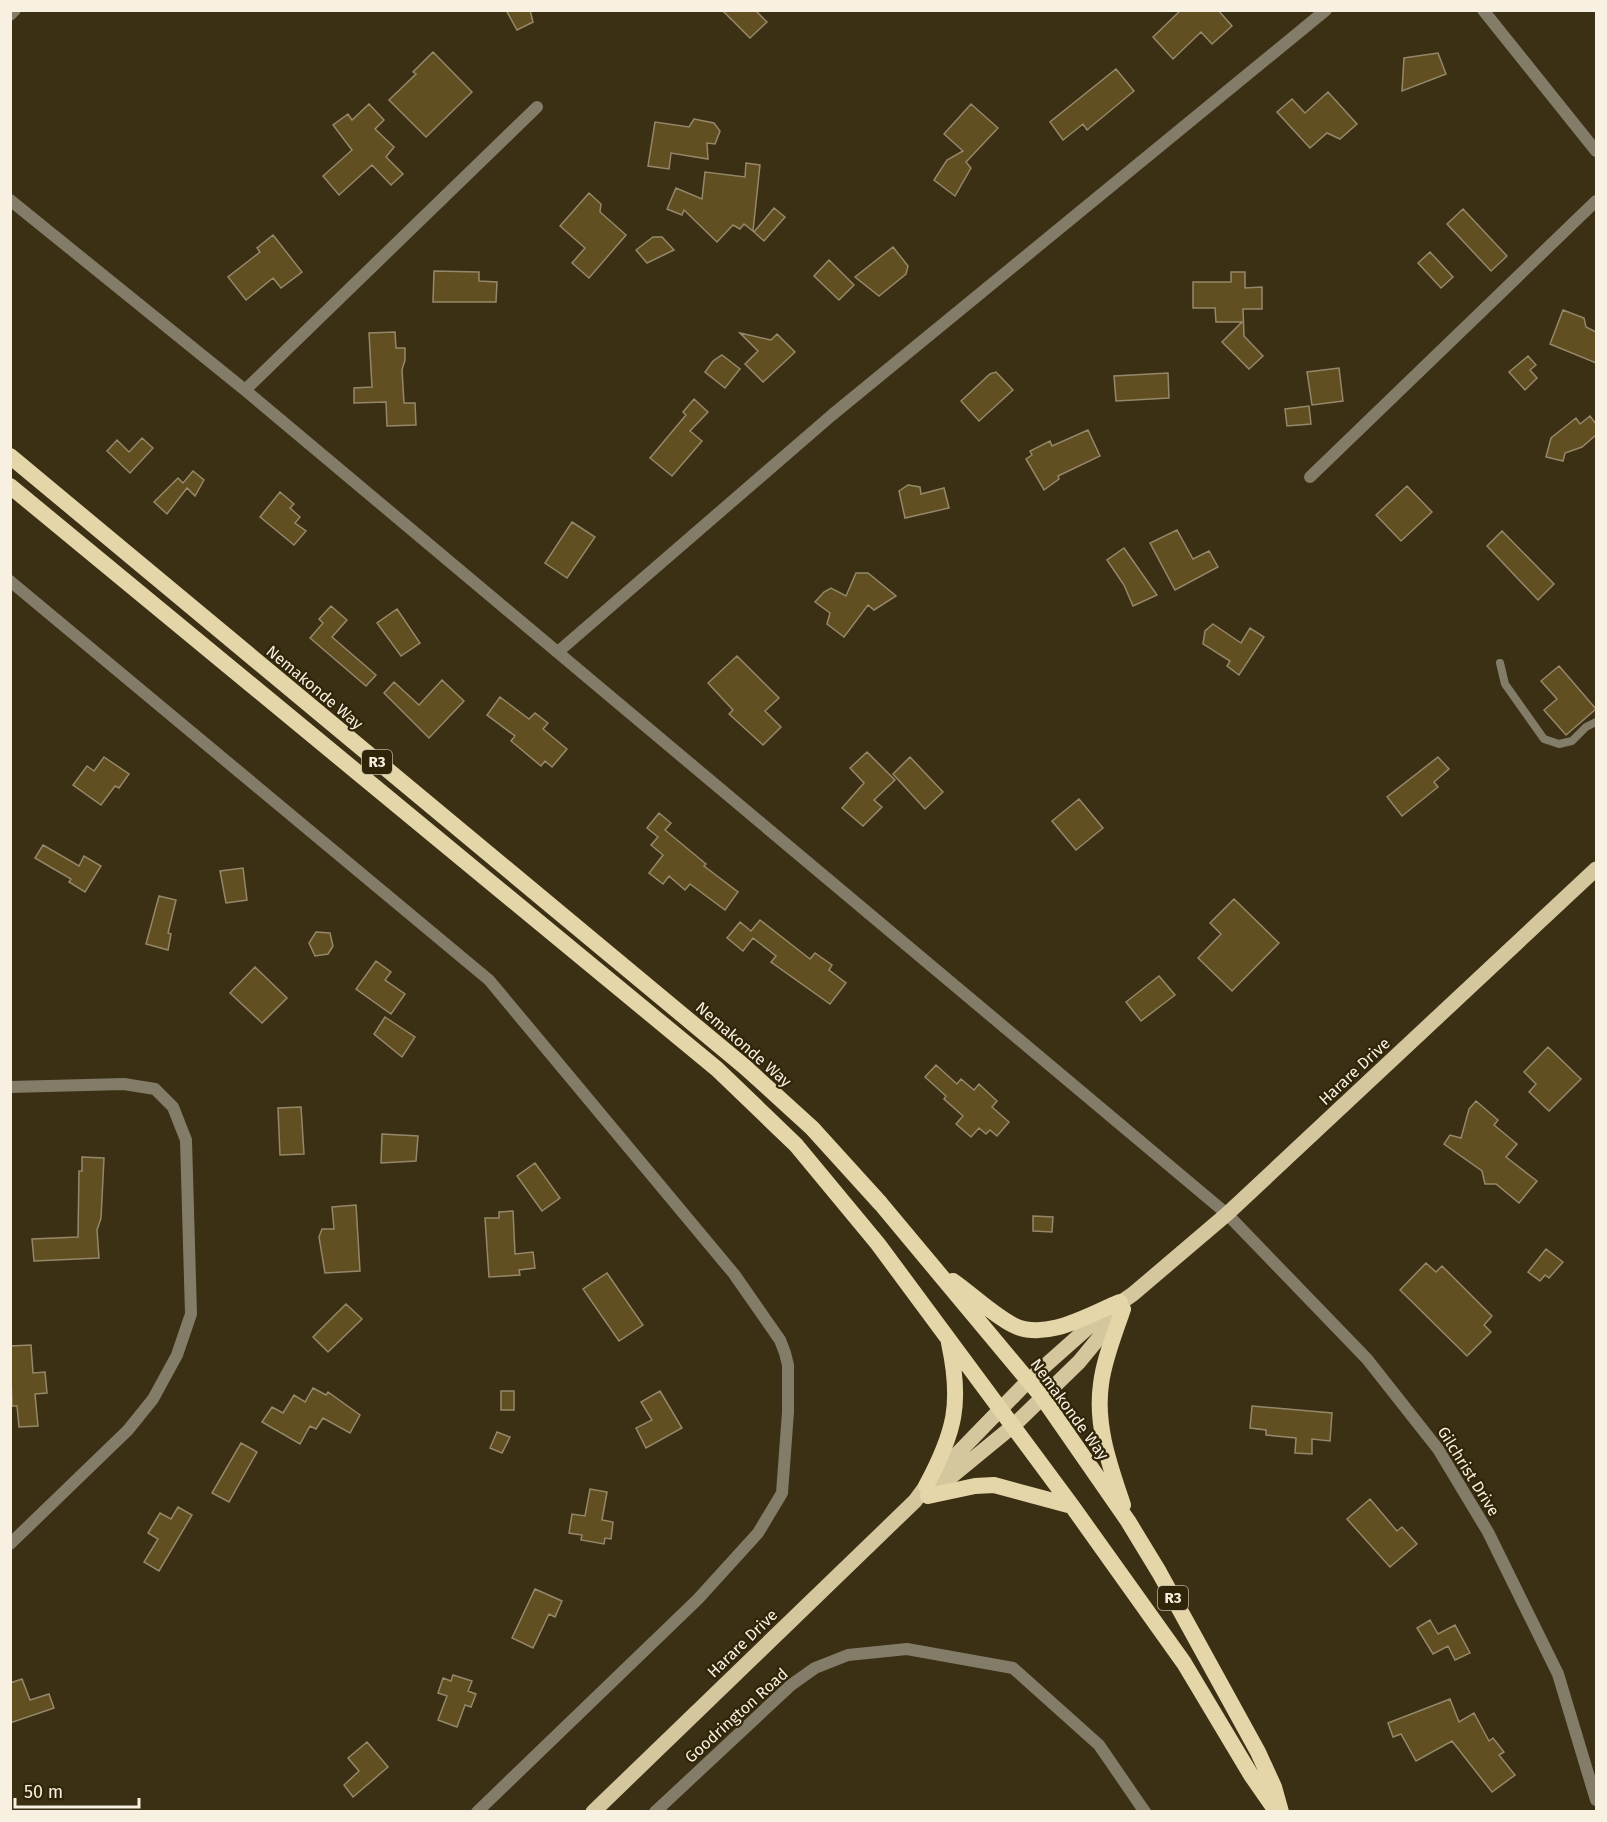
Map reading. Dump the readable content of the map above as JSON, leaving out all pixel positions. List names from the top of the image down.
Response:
{
  "streets": {
    "highway": ["Nemakonde Way", "R3"],
    "main road": ["Harare Drive"],
    "street": ["Gilchrist Drive", "Goodrington Road"]
  },
  "crossings": [
    ["Nemakonde Way", "R3"],
    ["Nemakonde Way", "Harare Drive"],
    ["R3", "Harare Drive"],
    ["Harare Drive", "Gilchrist Drive"]
  ],
  "scale_bar": "50 m"
}
